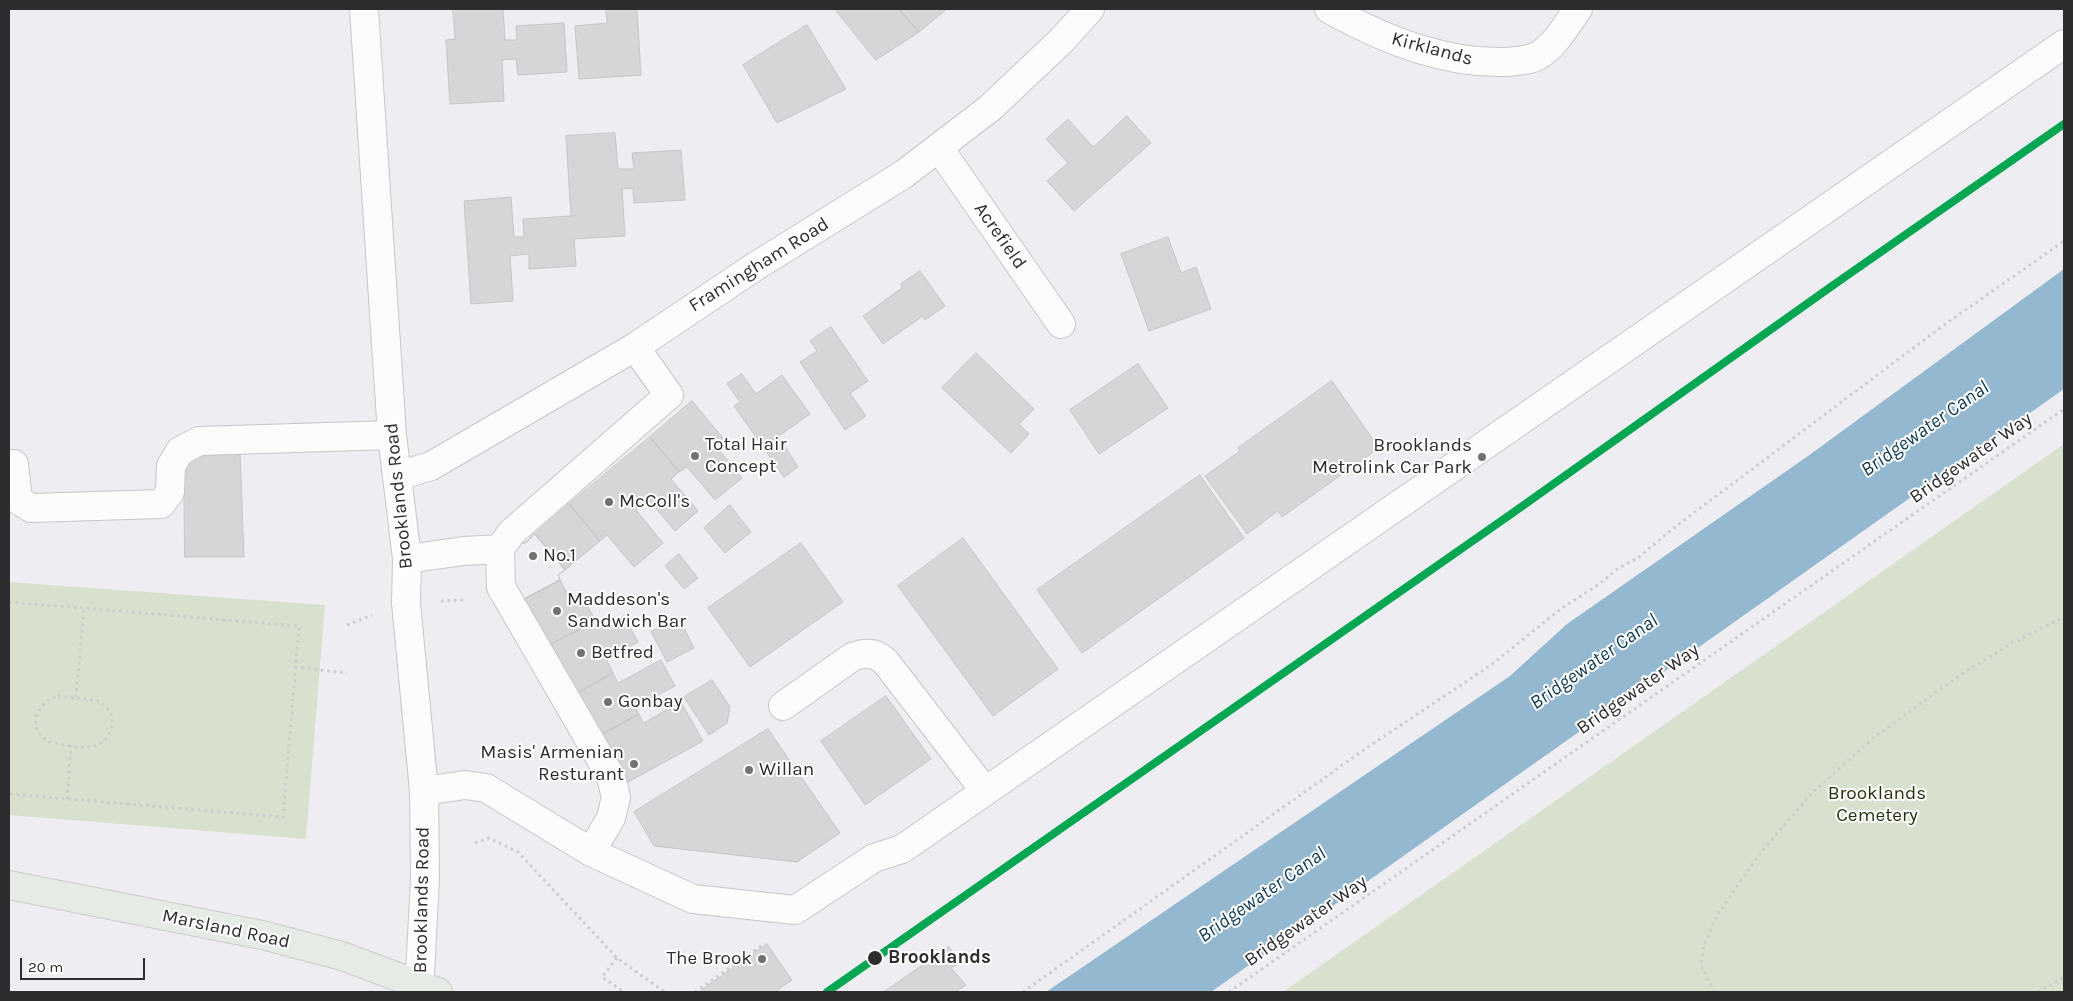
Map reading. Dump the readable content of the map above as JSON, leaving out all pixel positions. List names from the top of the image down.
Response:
{
  "streets": {
    "main road": ["Marsland Road"],
    "street": [
      "Kirklands",
      "Acrefield",
      "Framingham Road",
      "Brooklands Road"
    ],
    "path": ["Bridgewater Way"]
  },
  "crossings": [
    ["Acrefield", "Framingham Road"],
    ["Framingham Road", "Brooklands Road"],
    ["Brooklands Road", "Marsland Road"]
  ],
  "water": ["Bridgewater Canal"],
  "parks": ["Brooklands Cemetery"],
  "places": [
    "Total Hair Concept",
    "Brooklands Metrolink Car Park",
    "McColl's",
    "No.1",
    "Maddeson's Sandwich Bar",
    "Betfred",
    "Gonbay",
    "Masis' Armenian Resturant",
    "Willan",
    "Brooklands",
    "The Brook"
  ],
  "scale_bar": "20 m"
}
